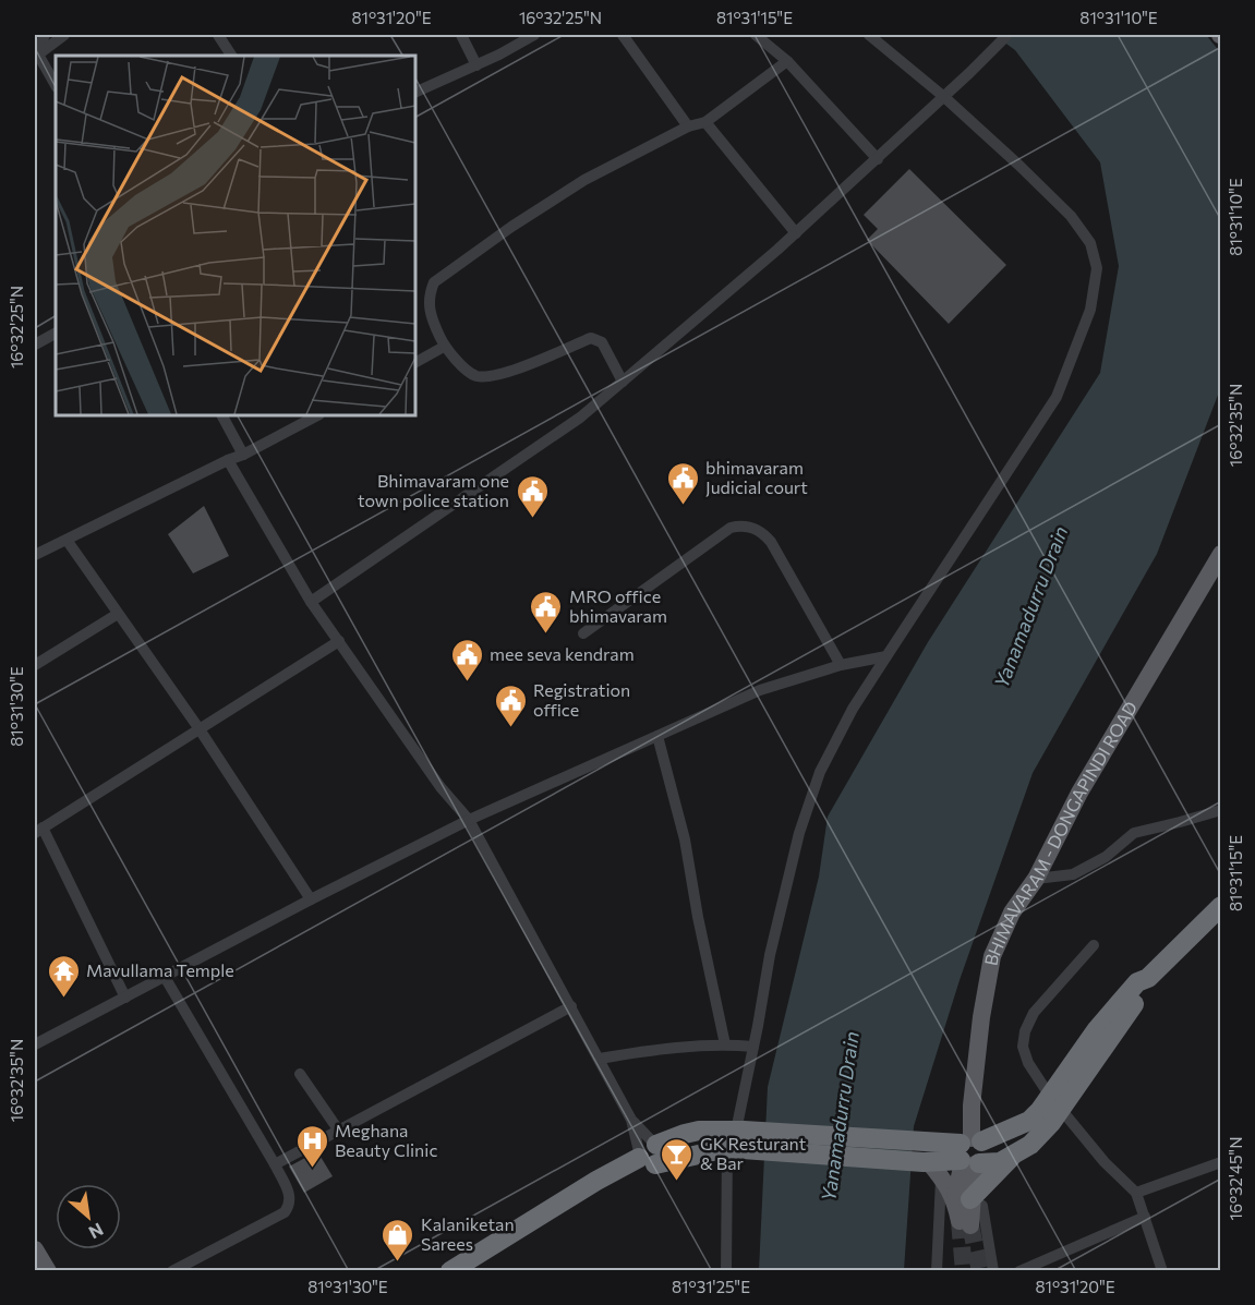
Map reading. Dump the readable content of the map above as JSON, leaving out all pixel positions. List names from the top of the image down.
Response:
{
  "streets": {
    "main road": ["BHIMAVARAM - DONGAPINDI ROAD"]
  },
  "water": ["Yanamadurru Drain"],
  "places": {
    "public building": [
      "bhimavaram Judicial court",
      "Bhimavaram one town police station",
      "MRO office bhimavaram",
      "mee seva kendram",
      "Registration office"
    ],
    "temple": ["Mavullama Temple"],
    "hospital": ["Meghana Beauty Clinic"],
    "bar": ["GK Resturant & Bar"],
    "shop": ["Kalaniketan Sarees"]
  },
  "north": "bottom right",
  "coordinates": [
    "81°31'20\"E",
    "16°32'25\"N",
    "81°31'15\"E",
    "81°31'10\"E",
    "16°32'35\"N",
    "81°31'30\"E",
    "16°32'45\"N",
    "81°31'25\"E"
  ]
}
